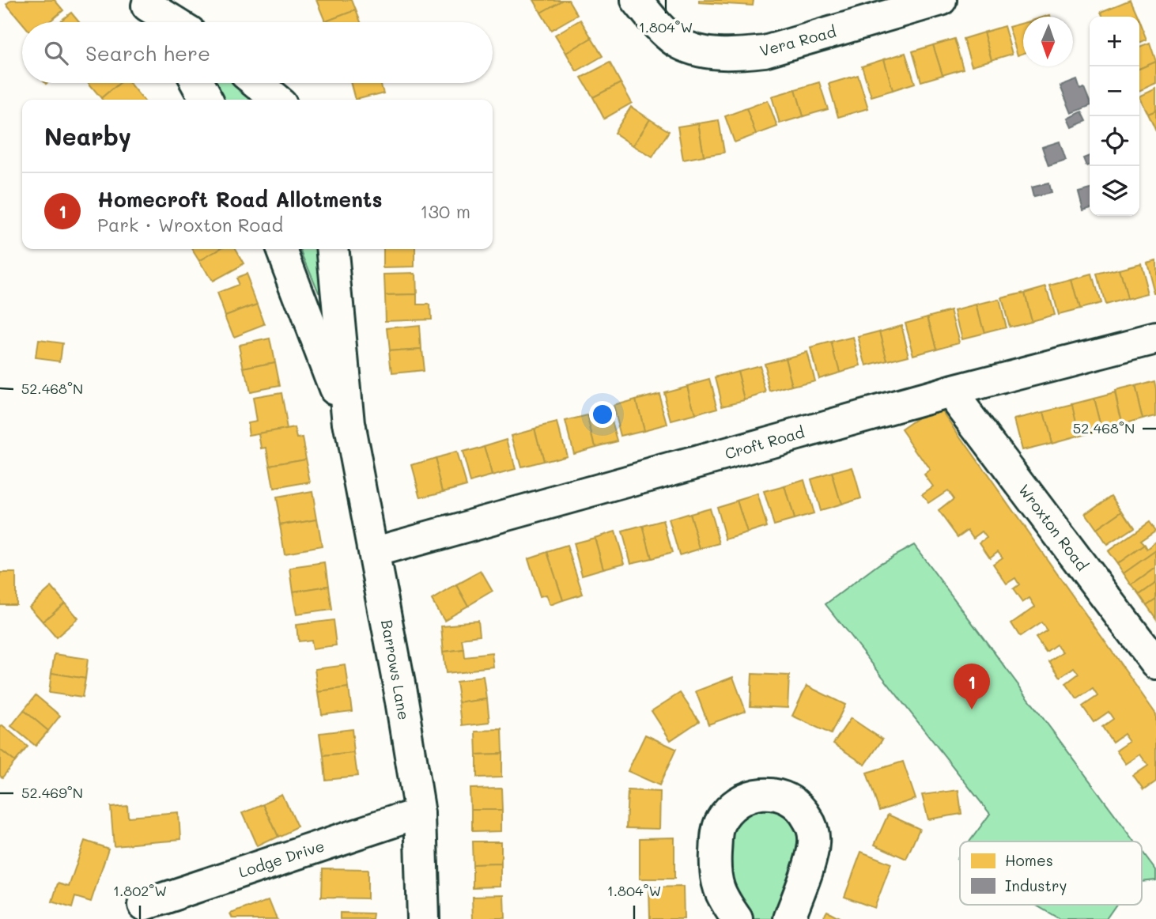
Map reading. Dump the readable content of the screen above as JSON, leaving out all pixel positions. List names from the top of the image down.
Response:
{
  "streets": {
    "street": [
      "Vera Road",
      "Croft Road",
      "Wroxton Road",
      "Barrows Lane",
      "Lodge Drive"
    ]
  },
  "crossings": [
    ["Croft Road", "Wroxton Road"],
    ["Croft Road", "Barrows Lane"],
    ["Barrows Lane", "Lodge Drive"]
  ],
  "legend": ["Homes", "Industry"],
  "north": "bottom",
  "page": {
    "map_buttons": ["+", "−"],
    "search": "Search here",
    "heading": "Nearby",
    "list": [
      {
        "mark": "1",
        "name": "Homecroft Road Allotments",
        "note": "Park · Wroxton Road",
        "value": "130 m"
      }
    ],
    "pins": "1"
  },
  "coordinates": [
    "1.804°W",
    "52.468°N",
    "52.469°N",
    "1.802°W"
  ]
}
